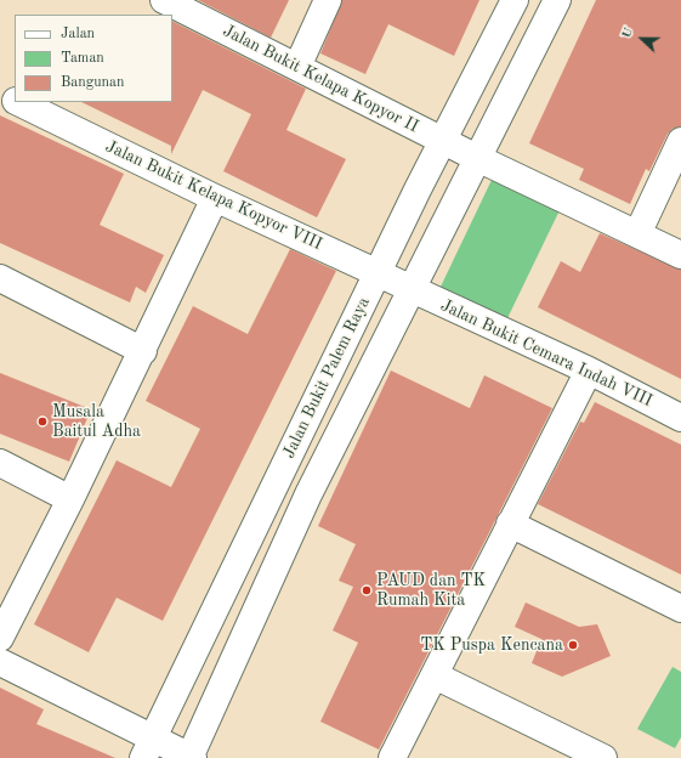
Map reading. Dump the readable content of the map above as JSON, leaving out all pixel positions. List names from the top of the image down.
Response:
{
  "streets": {
    "street": [
      "Jalan Bukit Kelapa Kopyor II",
      "Jalan Bukit Kelapa Kopyor VIII",
      "Jalan Bukit Cemara Indah VIII",
      "Jalan Bukit Palem Raya"
    ]
  },
  "crossings": [
    ["Jalan Bukit Kelapa Kopyor II", "Jalan Bukit Palem Raya"],
    ["Jalan Bukit Kelapa Kopyor VIII", "Jalan Bukit Cemara Indah VIII"],
    ["Jalan Bukit Kelapa Kopyor VIII", "Jalan Bukit Palem Raya"],
    ["Jalan Bukit Cemara Indah VIII", "Jalan Bukit Palem Raya"]
  ],
  "places": ["Musala Baitul Adha", "PAUD dan TK Rumah Kita", "TK Puspa Kencana"],
  "legend": ["Jalan", "Taman", "Bangunan"],
  "north": "left"
}
